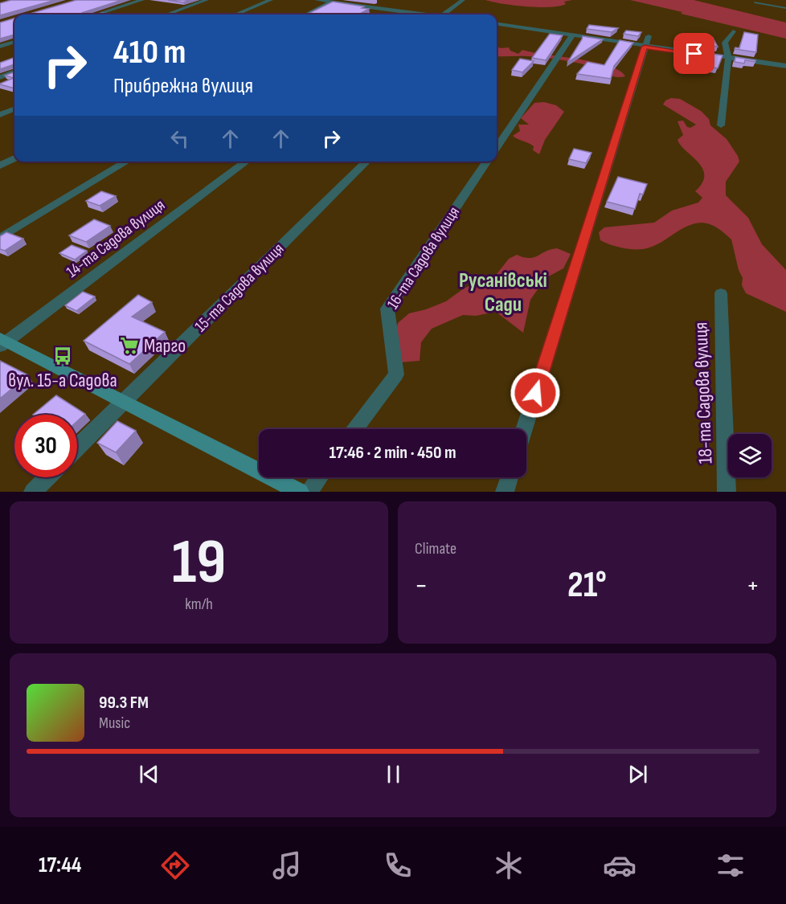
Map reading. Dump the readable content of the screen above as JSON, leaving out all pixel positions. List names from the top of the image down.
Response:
{
  "streets": {
    "street": [
      "14-та Садова вулиця",
      "16-та Садова вулиця",
      "15-та Садова вулиця",
      "18-та Садова вулиця"
    ]
  },
  "districts": ["Русанівські Сади"],
  "places": {
    "supermarket": ["Марго"],
    "bus stop": ["вул. 15-а Садова"]
  },
  "page": {
    "turn": ["410 m", "Прибрежна вулиця"],
    "limit": "30",
    "trip": "17:46 · 2 min · 450 m",
    "tile": [
      ["19", "km/h"],
      "Climate"
    ],
    "heat": ["−", "21°", "+"],
    "song": ["99.3 FM", "Music"],
    "tabs": "17:44"
  }
}
